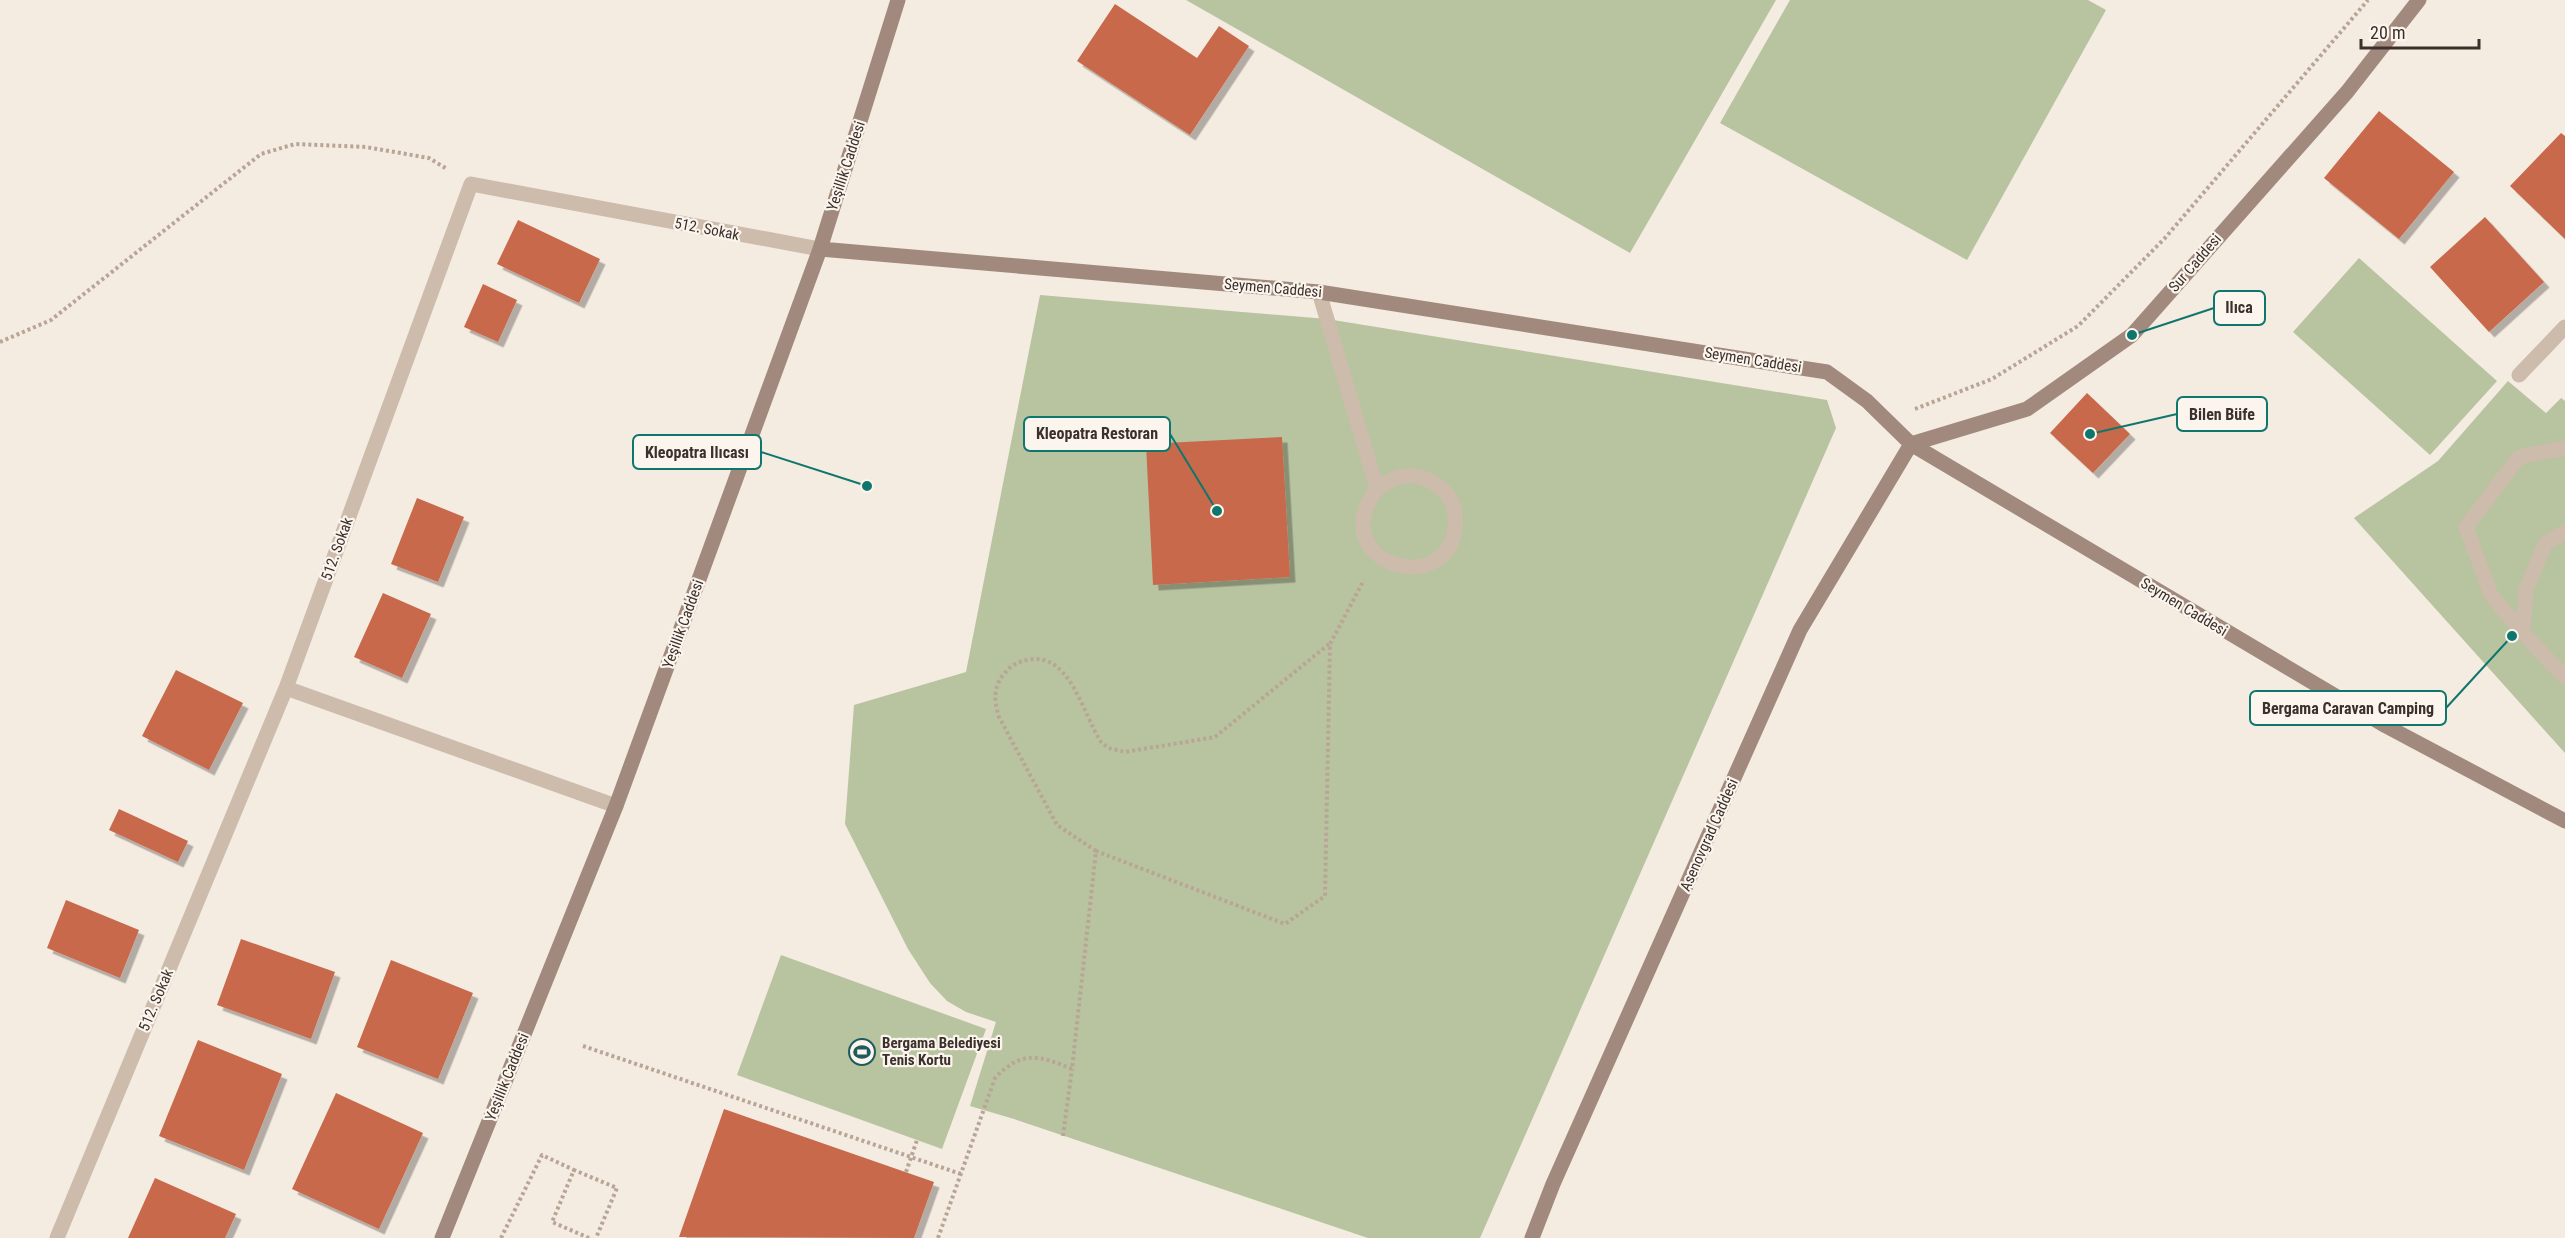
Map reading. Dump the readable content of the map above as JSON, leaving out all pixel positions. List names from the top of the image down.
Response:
{
  "streets": {
    "main road": [
      "Yeşillik Caddesi",
      "Sur Caddesi",
      "Seymen Caddesi",
      "Asenovgrad Caddesi"
    ],
    "street": ["512. Sokak"]
  },
  "crossings": [
    ["Yeşillik Caddesi", "512. Sokak"],
    ["Yeşillik Caddesi", "Seymen Caddesi"],
    ["512. Sokak", "Seymen Caddesi"],
    ["Sur Caddesi", "Seymen Caddesi"],
    ["Sur Caddesi", "Asenovgrad Caddesi"],
    ["Seymen Caddesi", "Asenovgrad Caddesi"]
  ],
  "places": {
    "other": [
      "Ilıca",
      "Bilen Büfe",
      "Kleopatra Ilıcası",
      "Kleopatra Restoran",
      "Bergama Caravan Camping"
    ],
    "sports": ["Bergama Belediyesi Tenis Kortu"]
  },
  "scale_bar": "20 m"
}
